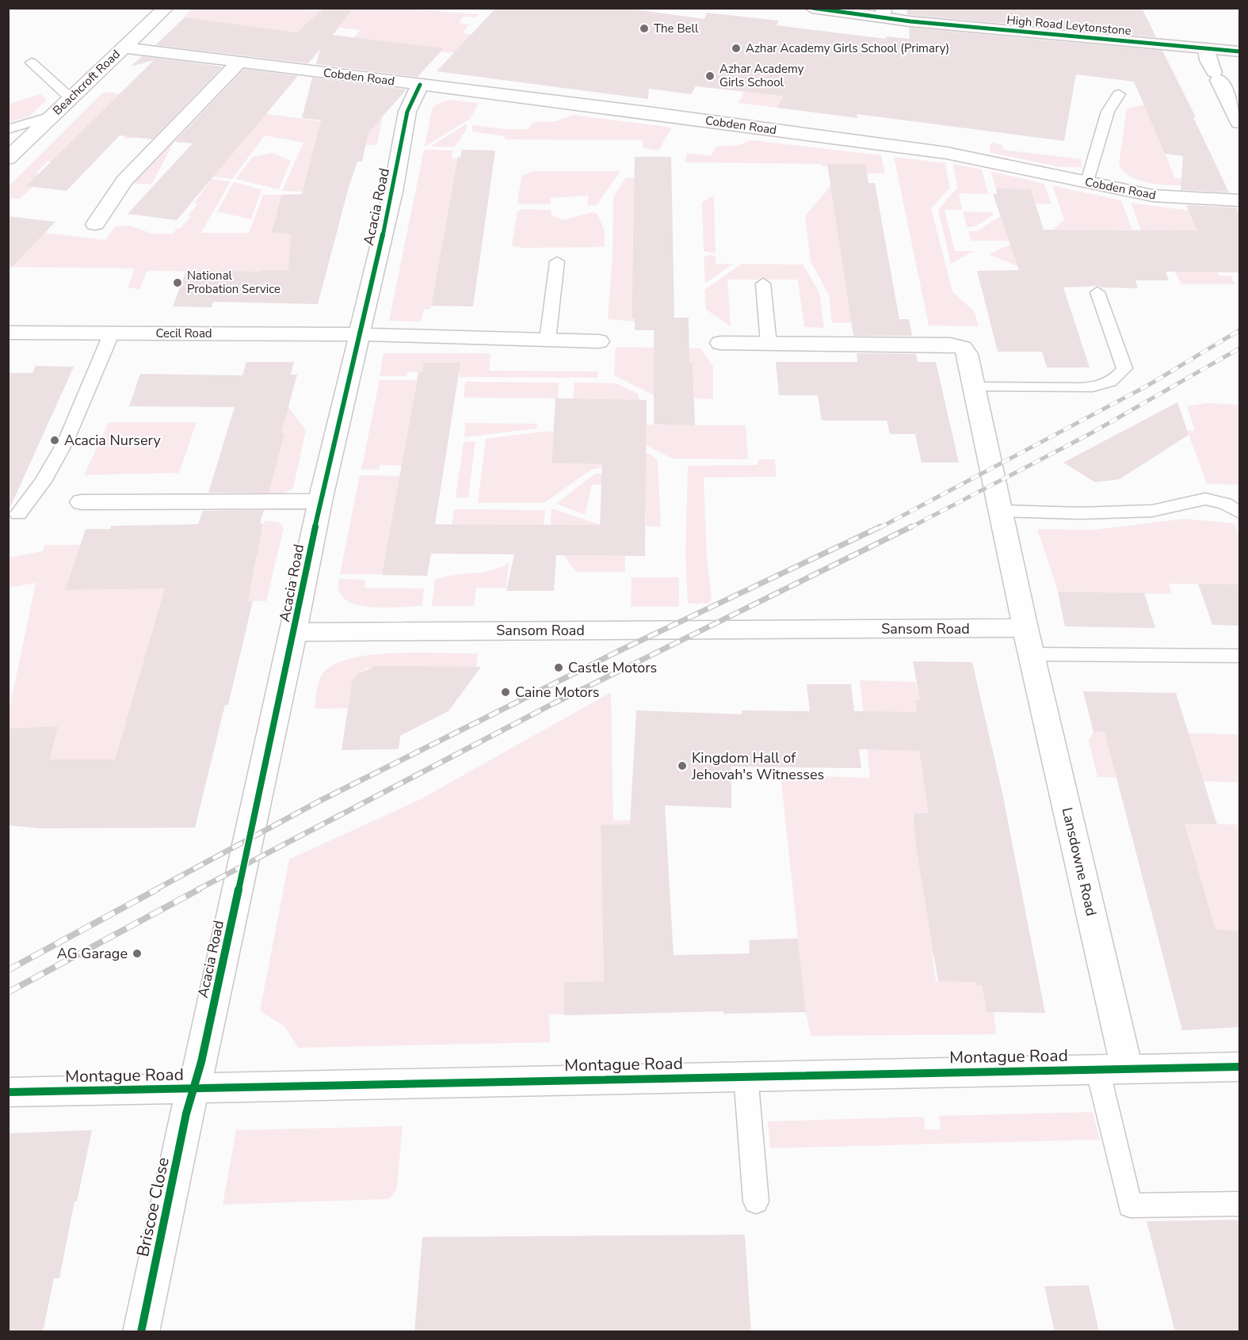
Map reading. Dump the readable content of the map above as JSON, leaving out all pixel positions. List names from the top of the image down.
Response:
{
  "streets": {
    "street": [
      "High Road Leytonstone",
      "Cobden Road",
      "Beachcroft Road",
      "Acacia Road",
      "Cecil Road",
      "Sansom Road",
      "Lansdowne Road",
      "Montague Road",
      "Briscoe Close"
    ]
  },
  "crossings": [
    ["Cobden Road", "Beachcroft Road"],
    ["Cobden Road", "Acacia Road"],
    ["Acacia Road", "Cecil Road"],
    ["Acacia Road", "Sansom Road"],
    ["Acacia Road", "Montague Road"],
    ["Acacia Road", "Briscoe Close"],
    ["Sansom Road", "Lansdowne Road"],
    ["Lansdowne Road", "Montague Road"],
    ["Montague Road", "Briscoe Close"]
  ],
  "places": [
    "The Bell",
    "Azhar Academy Girls School (Primary)",
    "Azhar Academy Girls School",
    "National Probation Service",
    "Acacia Nursery",
    "Castle Motors",
    "Caine Motors",
    "Kingdom Hall of Jehovah's Witnesses",
    "AG Garage"
  ]
}
